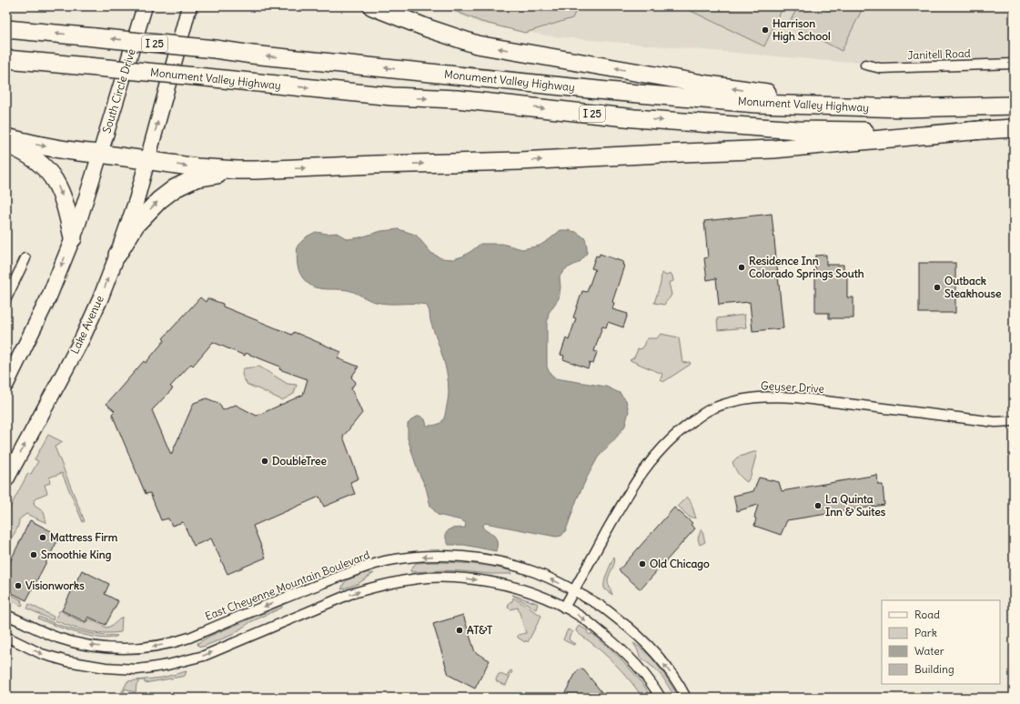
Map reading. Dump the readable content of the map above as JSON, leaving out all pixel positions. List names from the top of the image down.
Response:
{
  "streets": {
    "highway": ["I 25", "Monument Valley Highway"],
    "main road": ["South Circle Drive", "Lake Avenue"],
    "street": ["Janitell Road", "Geyser Drive", "East Cheyenne Mountain Boulevard"]
  },
  "crossings": [
    ["Geyser Drive", "East Cheyenne Mountain Boulevard"]
  ],
  "places": [
    "Harrison High School",
    "Residence Inn Colorado Springs South",
    "Outback Steakhouse",
    "DoubleTree",
    "La Quinta Inn & Suites",
    "Mattress Firm",
    "Smoothie King",
    "Old Chicago",
    "Visionworks",
    "AT&T"
  ],
  "legend": [
    "Road",
    "Park",
    "Water",
    "Building"
  ]
}
